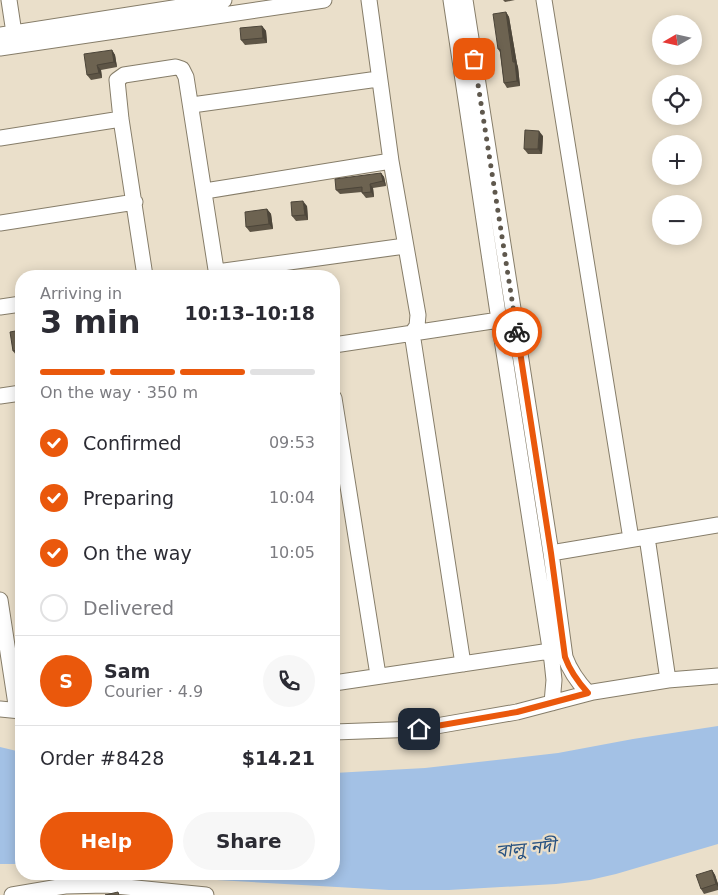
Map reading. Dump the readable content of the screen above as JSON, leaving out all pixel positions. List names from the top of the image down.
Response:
{
  "water": ["বালু নদী"],
  "north": "left",
  "page": {
    "map_buttons": ["+", "−"],
    "heading": ["3 min", "Arriving in", "10:13–10:18"],
    "panel": [
      "Sam",
      "Courier · 4.9",
      "Order #8428",
      "$14.21"
    ],
    "bar": "On the way · 350 m",
    "list": [
      ["Confirmed", "09:53"],
      ["Preparing", "10:04"],
      ["On the way", "10:05"],
      "Delivered"
    ],
    "round": "S",
    "buttons": ["Help", "Share"]
  }
}
